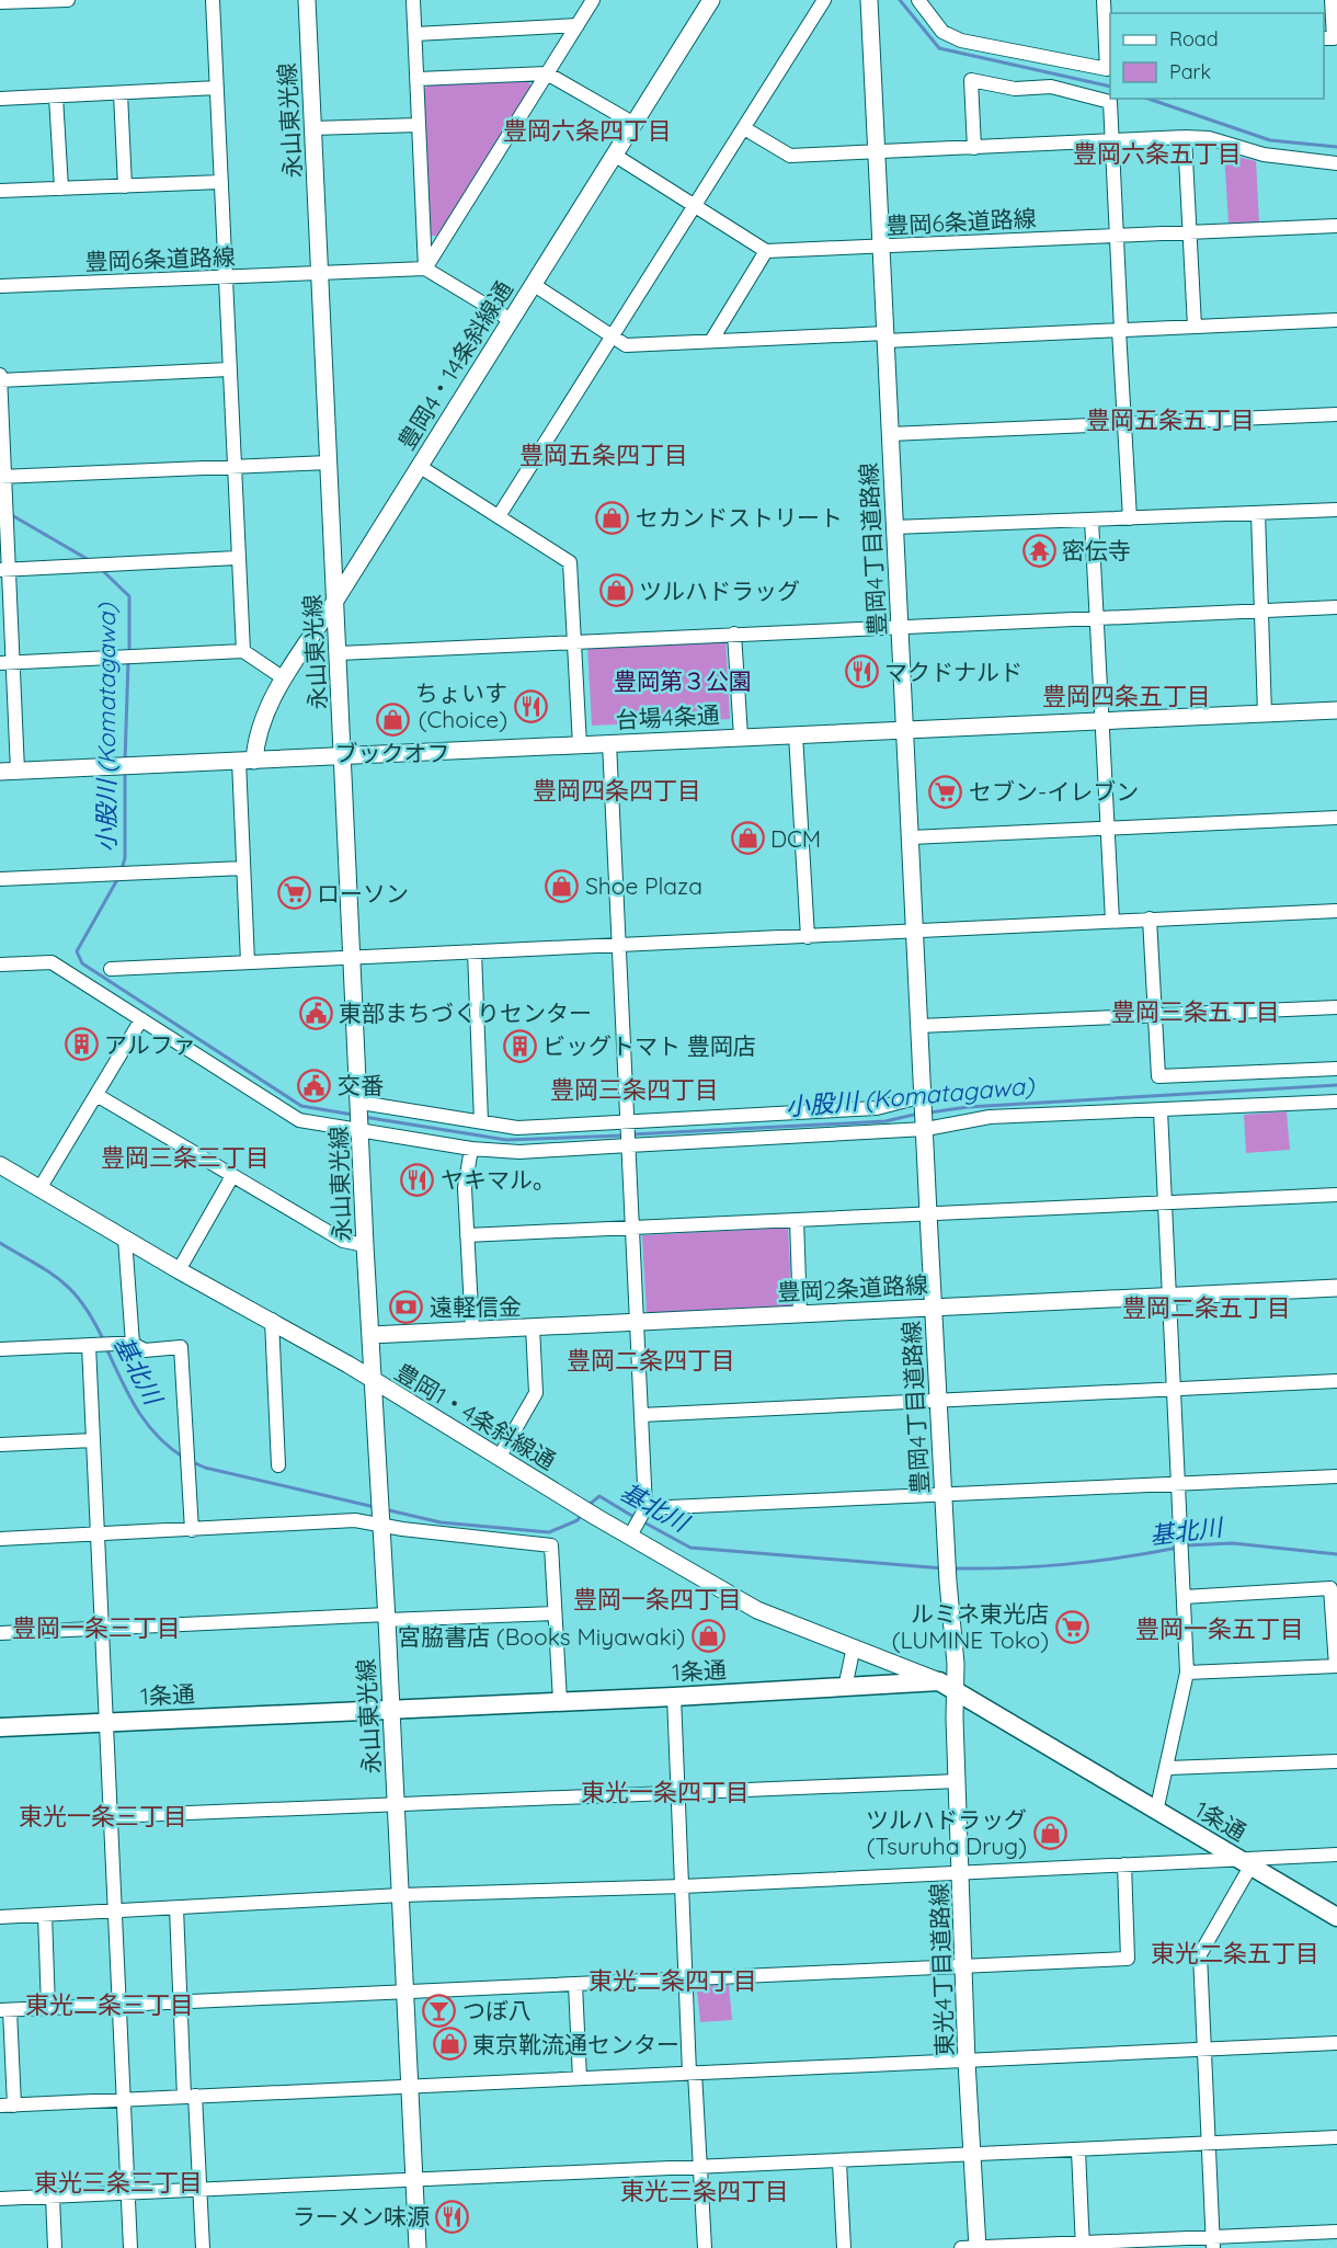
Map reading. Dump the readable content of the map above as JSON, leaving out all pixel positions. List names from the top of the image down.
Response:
{
  "streets": {
    "main road": ["1条通"],
    "street": [
      "永山東光線",
      "豊岡6条道路線",
      "豊岡4・14条斜線通",
      "豊岡4丁目道路線",
      "台場4条通",
      "豊岡2条道路線",
      "豊岡1・4条斜線通",
      "東光4丁目道路線"
    ]
  },
  "crossings": [
    ["永山東光線", "豊岡6条道路線"],
    ["永山東光線", "豊岡4・14条斜線通"],
    ["永山東光線", "台場4条通"],
    ["永山東光線", "豊岡2条道路線"],
    ["永山東光線", "豊岡1・4条斜線通"],
    ["永山東光線", "1条通"],
    ["豊岡6条道路線", "豊岡4丁目道路線"],
    ["豊岡4・14条斜線通", "台場4条通"],
    ["豊岡4丁目道路線", "台場4条通"],
    ["豊岡4丁目道路線", "豊岡2条道路線"],
    ["豊岡4丁目道路線", "豊岡1・4条斜線通"],
    ["豊岡4丁目道路線", "1条通"],
    ["豊岡4丁目道路線", "東光4丁目道路線"],
    ["豊岡1・4条斜線通", "1条通"],
    ["豊岡1・4条斜線通", "東光4丁目道路線"],
    ["1条通", "東光4丁目道路線"]
  ],
  "districts": [
    "豊岡六条四丁目",
    "豊岡六条五丁目",
    "豊岡五条五丁目",
    "豊岡五条四丁目",
    "豊岡四条五丁目",
    "豊岡四条四丁目",
    "豊岡三条五丁目",
    "豊岡三条四丁目",
    "豊岡三条三丁目",
    "豊岡二条五丁目",
    "豊岡二条四丁目",
    "豊岡一条四丁目",
    "豊岡一条三丁目",
    "豊岡一条五丁目",
    "東光一条四丁目",
    "東光一条三丁目",
    "東光二条五丁目",
    "東光二条四丁目",
    "東光二条三丁目",
    "東光三条三丁目",
    "東光三条四丁目"
  ],
  "water": ["小股川 (Komatagawa)", "基北川"],
  "parks": ["豊岡第３公園"],
  "places": {
    "shop": [
      "セカンドストリート",
      "ツルハドラッグ",
      "ブックオフ",
      "DCM",
      "Shoe Plaza",
      "宮脇書店 (Books Miyawaki)",
      "ツルハドラッグ (Tsuruha Drug)",
      "東京靴流通センター"
    ],
    "temple": ["密伝寺"],
    "restaurant": [
      "マクドナルド",
      "ちょいす (Choice)",
      "ヤキマル。",
      "ラーメン味源"
    ],
    "supermarket": ["セブン-イレブン", "ローソン", "ルミネ東光店 (LUMINE Toko)"],
    "public building": ["東部まちづくりセンター", "交番"],
    "building": ["アルファ", "ビッグトマト 豊岡店"],
    "bank": ["遠軽信金"],
    "bar": ["つぼ八"]
  },
  "legend": ["Road", "Park"]
}
